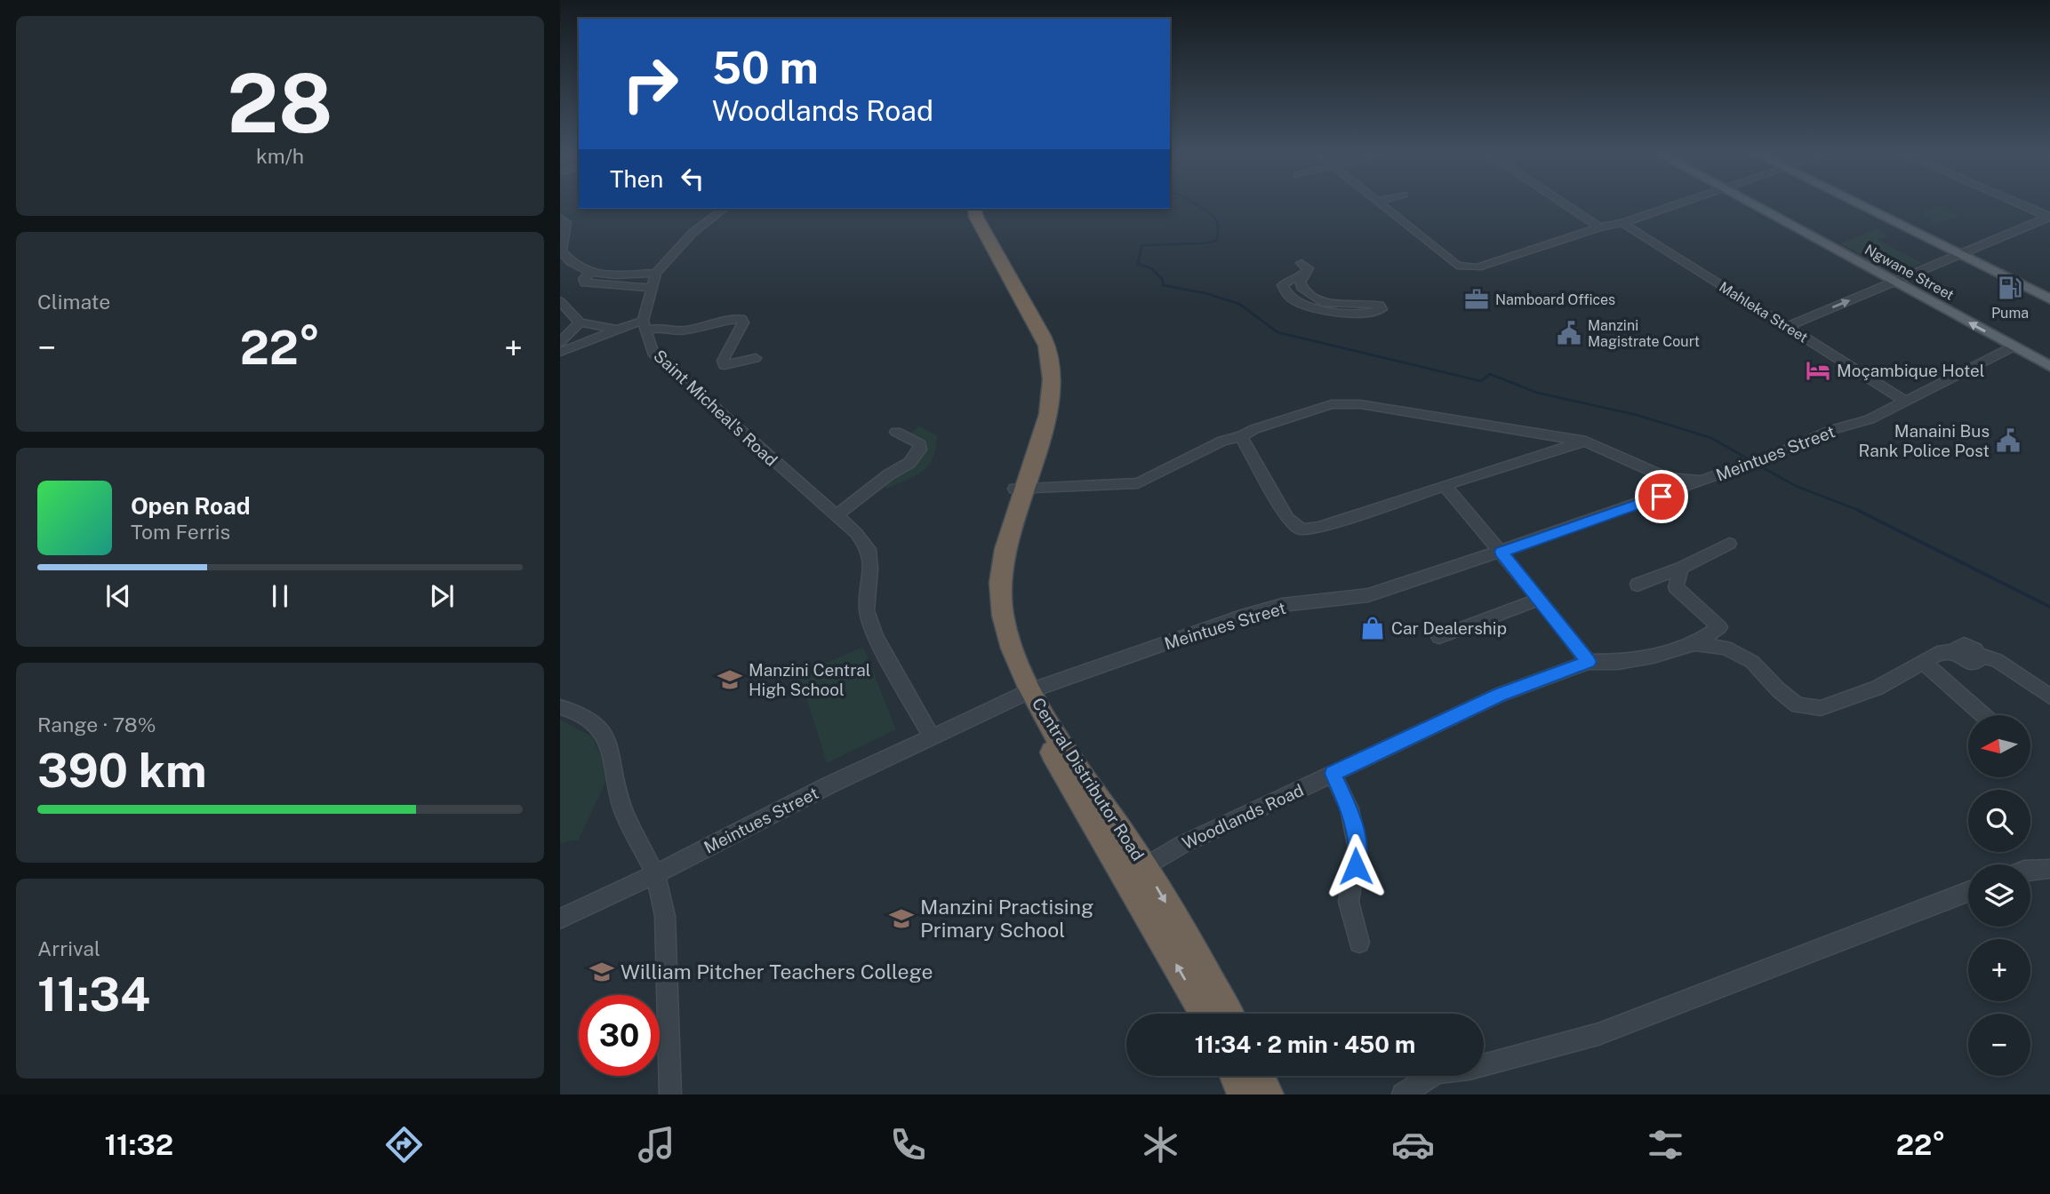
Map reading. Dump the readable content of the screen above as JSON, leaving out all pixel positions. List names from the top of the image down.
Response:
{
  "streets": {
    "highway": ["Central Distributor Road"],
    "main road": ["Ngwane Street"],
    "street": [
      "Mahleka Street",
      "Saint Micheal's Road",
      "Meintues Street",
      "Woodlands Road"
    ]
  },
  "crossings": [
    ["Ngwane Street", "Meintues Street"],
    ["Mahleka Street", "Meintues Street"],
    ["Saint Micheal's Road", "Meintues Street"],
    ["Meintues Street", "Central Distributor Road"],
    ["Central Distributor Road", "Woodlands Road"]
  ],
  "places": {
    "fuel station": ["Puma"],
    "office": ["Namboard Offices"],
    "public building": ["Manzini Magistrate Court", "Manaini Bus Rank Police Post"],
    "hotel": ["Moçambique Hotel"],
    "shop": ["Car Dealership"],
    "school or university": ["Manzini Central High School", "Manzini Practising Primary School", "William Pitcher Teachers College"]
  },
  "north": "left",
  "page": {
    "tile": [
      ["28", "km/h"],
      "Climate",
      ["Range · 78%", "390 km"],
      ["Arrival", "11:34"]
    ],
    "turn": ["50 m", "Woodlands Road"],
    "then": "Then",
    "heat": ["−", "22°", "+"],
    "song": ["Open Road", "Tom Ferris"],
    "map_buttons": ["+", "−"],
    "limit": "30",
    "trip": "11:34 · 2 min · 450 m",
    "tabs": ["11:32", "22°"]
  }
}
